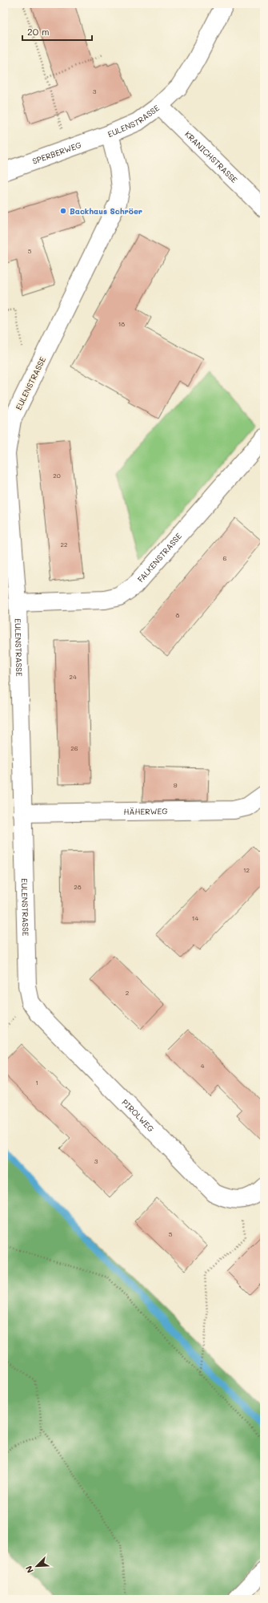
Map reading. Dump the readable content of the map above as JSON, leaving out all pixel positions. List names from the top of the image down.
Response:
{
  "streets": {
    "street": [
      "EULENSTRASSE",
      "SPERBERWEG",
      "KRANICHSTRASSE",
      "FALKENSTRASSE",
      "HÄHERWEG",
      "PIROLWEG"
    ]
  },
  "crossings": [
    ["EULENSTRASSE", "SPERBERWEG"],
    ["EULENSTRASSE", "KRANICHSTRASSE"],
    ["EULENSTRASSE", "FALKENSTRASSE"],
    ["EULENSTRASSE", "HÄHERWEG"],
    ["EULENSTRASSE", "PIROLWEG"]
  ],
  "places": ["Backhaus Schröer"],
  "house_numbers": [
    "3",
    "5",
    "18",
    "20",
    "22",
    "6",
    "8",
    "24",
    "26",
    "9",
    "12",
    "28",
    "14",
    "2",
    "4",
    "1",
    "3",
    "5"
  ],
  "scale_bar": "20 m",
  "north": "bottom left"
}
